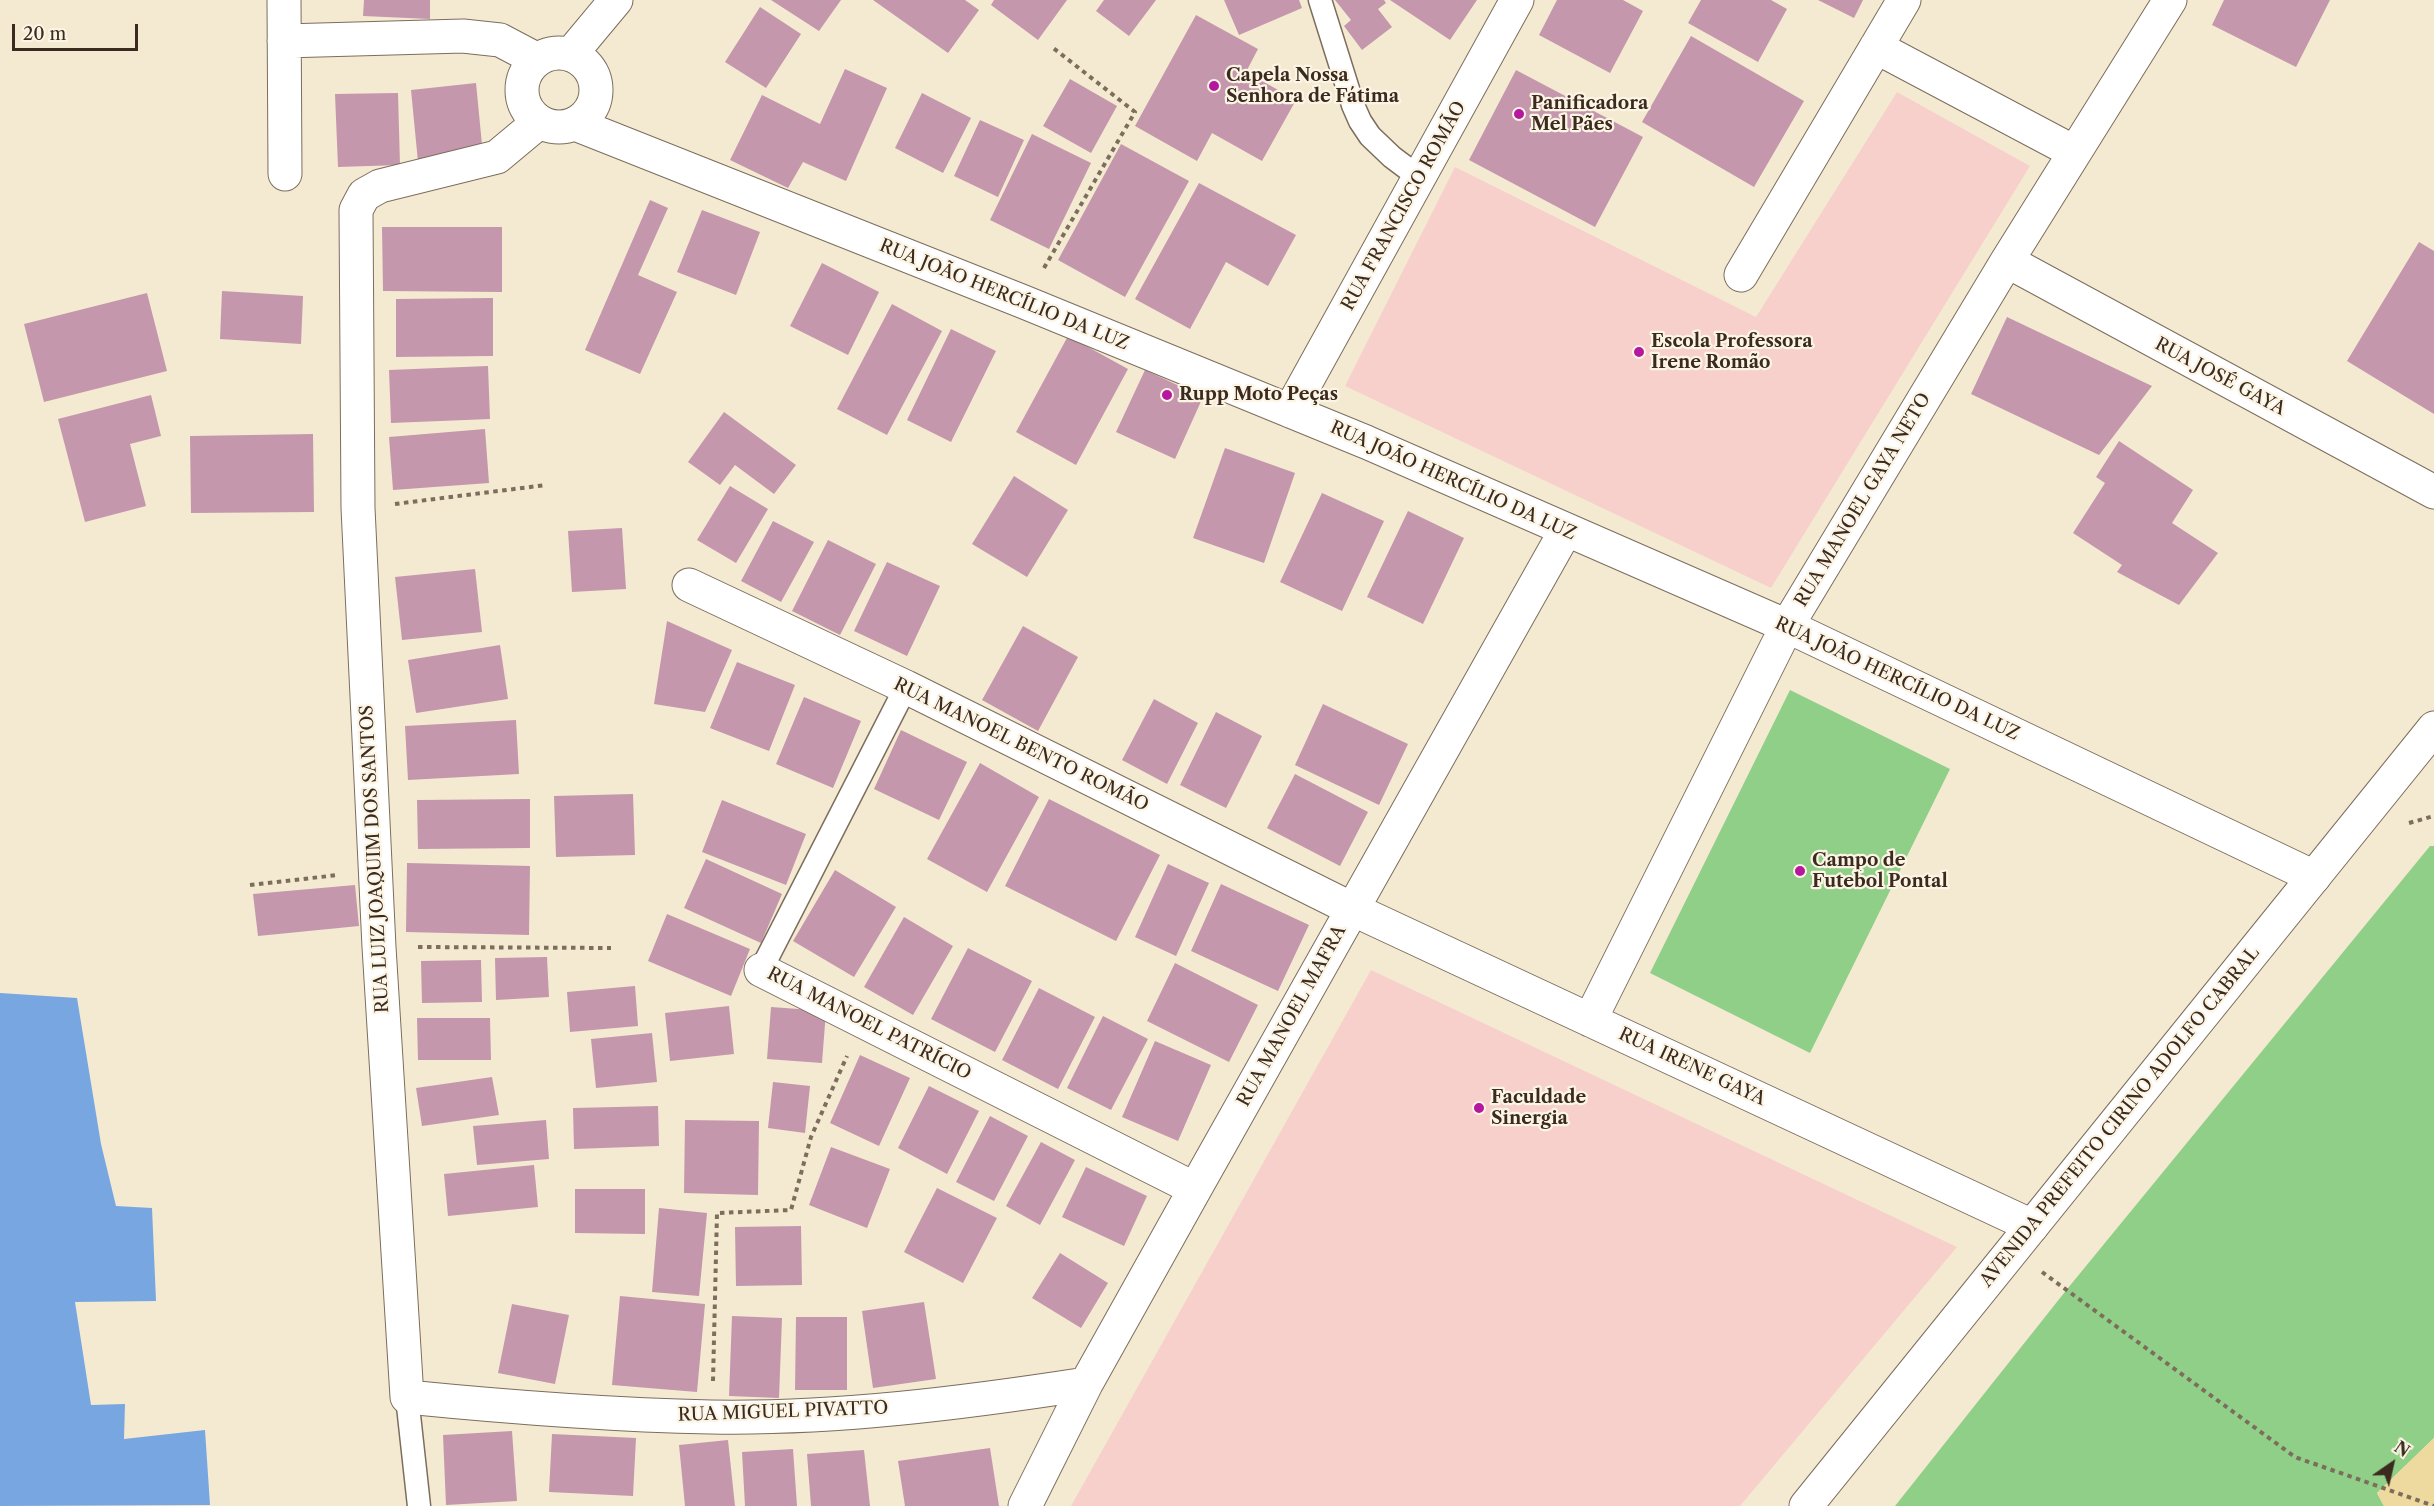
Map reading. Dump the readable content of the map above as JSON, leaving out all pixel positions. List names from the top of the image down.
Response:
{
  "streets": {
    "street": [
      "RUA FRANCISCO ROMÃO",
      "RUA JOÃO HERCÍLIO DA LUZ",
      "RUA JOSÉ GAYA",
      "RUA MANOEL GAYA NETO",
      "RUA MANOEL BENTO ROMÃO",
      "RUA LUIZ JOAQUIM DOS SANTOS",
      "RUA MANOEL MAFRA",
      "RUA MANOEL PATRÍCIO",
      "RUA IRENE GAYA",
      "AVENIDA PREFEITO CIRINO ADOLFO CABRAL",
      "RUA MIGUEL PIVATTO"
    ]
  },
  "crossings": [
    ["RUA FRANCISCO ROMÃO", "RUA JOÃO HERCÍLIO DA LUZ"],
    ["RUA JOÃO HERCÍLIO DA LUZ", "RUA MANOEL GAYA NETO"],
    ["RUA JOÃO HERCÍLIO DA LUZ", "RUA LUIZ JOAQUIM DOS SANTOS"],
    ["RUA JOÃO HERCÍLIO DA LUZ", "RUA MANOEL MAFRA"],
    ["RUA JOÃO HERCÍLIO DA LUZ", "AVENIDA PREFEITO CIRINO ADOLFO CABRAL"],
    ["RUA JOSÉ GAYA", "RUA MANOEL GAYA NETO"],
    ["RUA MANOEL GAYA NETO", "RUA IRENE GAYA"],
    ["RUA MANOEL BENTO ROMÃO", "RUA MANOEL MAFRA"],
    ["RUA MANOEL BENTO ROMÃO", "RUA MANOEL PATRÍCIO"],
    ["RUA MANOEL BENTO ROMÃO", "RUA IRENE GAYA"],
    ["RUA LUIZ JOAQUIM DOS SANTOS", "RUA MIGUEL PIVATTO"],
    ["RUA MANOEL MAFRA", "RUA MANOEL PATRÍCIO"],
    ["RUA MANOEL MAFRA", "RUA IRENE GAYA"],
    ["RUA MANOEL MAFRA", "RUA MIGUEL PIVATTO"],
    ["RUA IRENE GAYA", "AVENIDA PREFEITO CIRINO ADOLFO CABRAL"]
  ],
  "places": [
    "Capela Nossa Senhora de Fátima",
    "Panificadora Mel Pães",
    "Escola Professora Irene Romão",
    "Rupp Moto Peças",
    "Campo de Futebol Pontal",
    "Faculdade Sinergia"
  ],
  "scale_bar": "20 m",
  "north": "top right"
}
